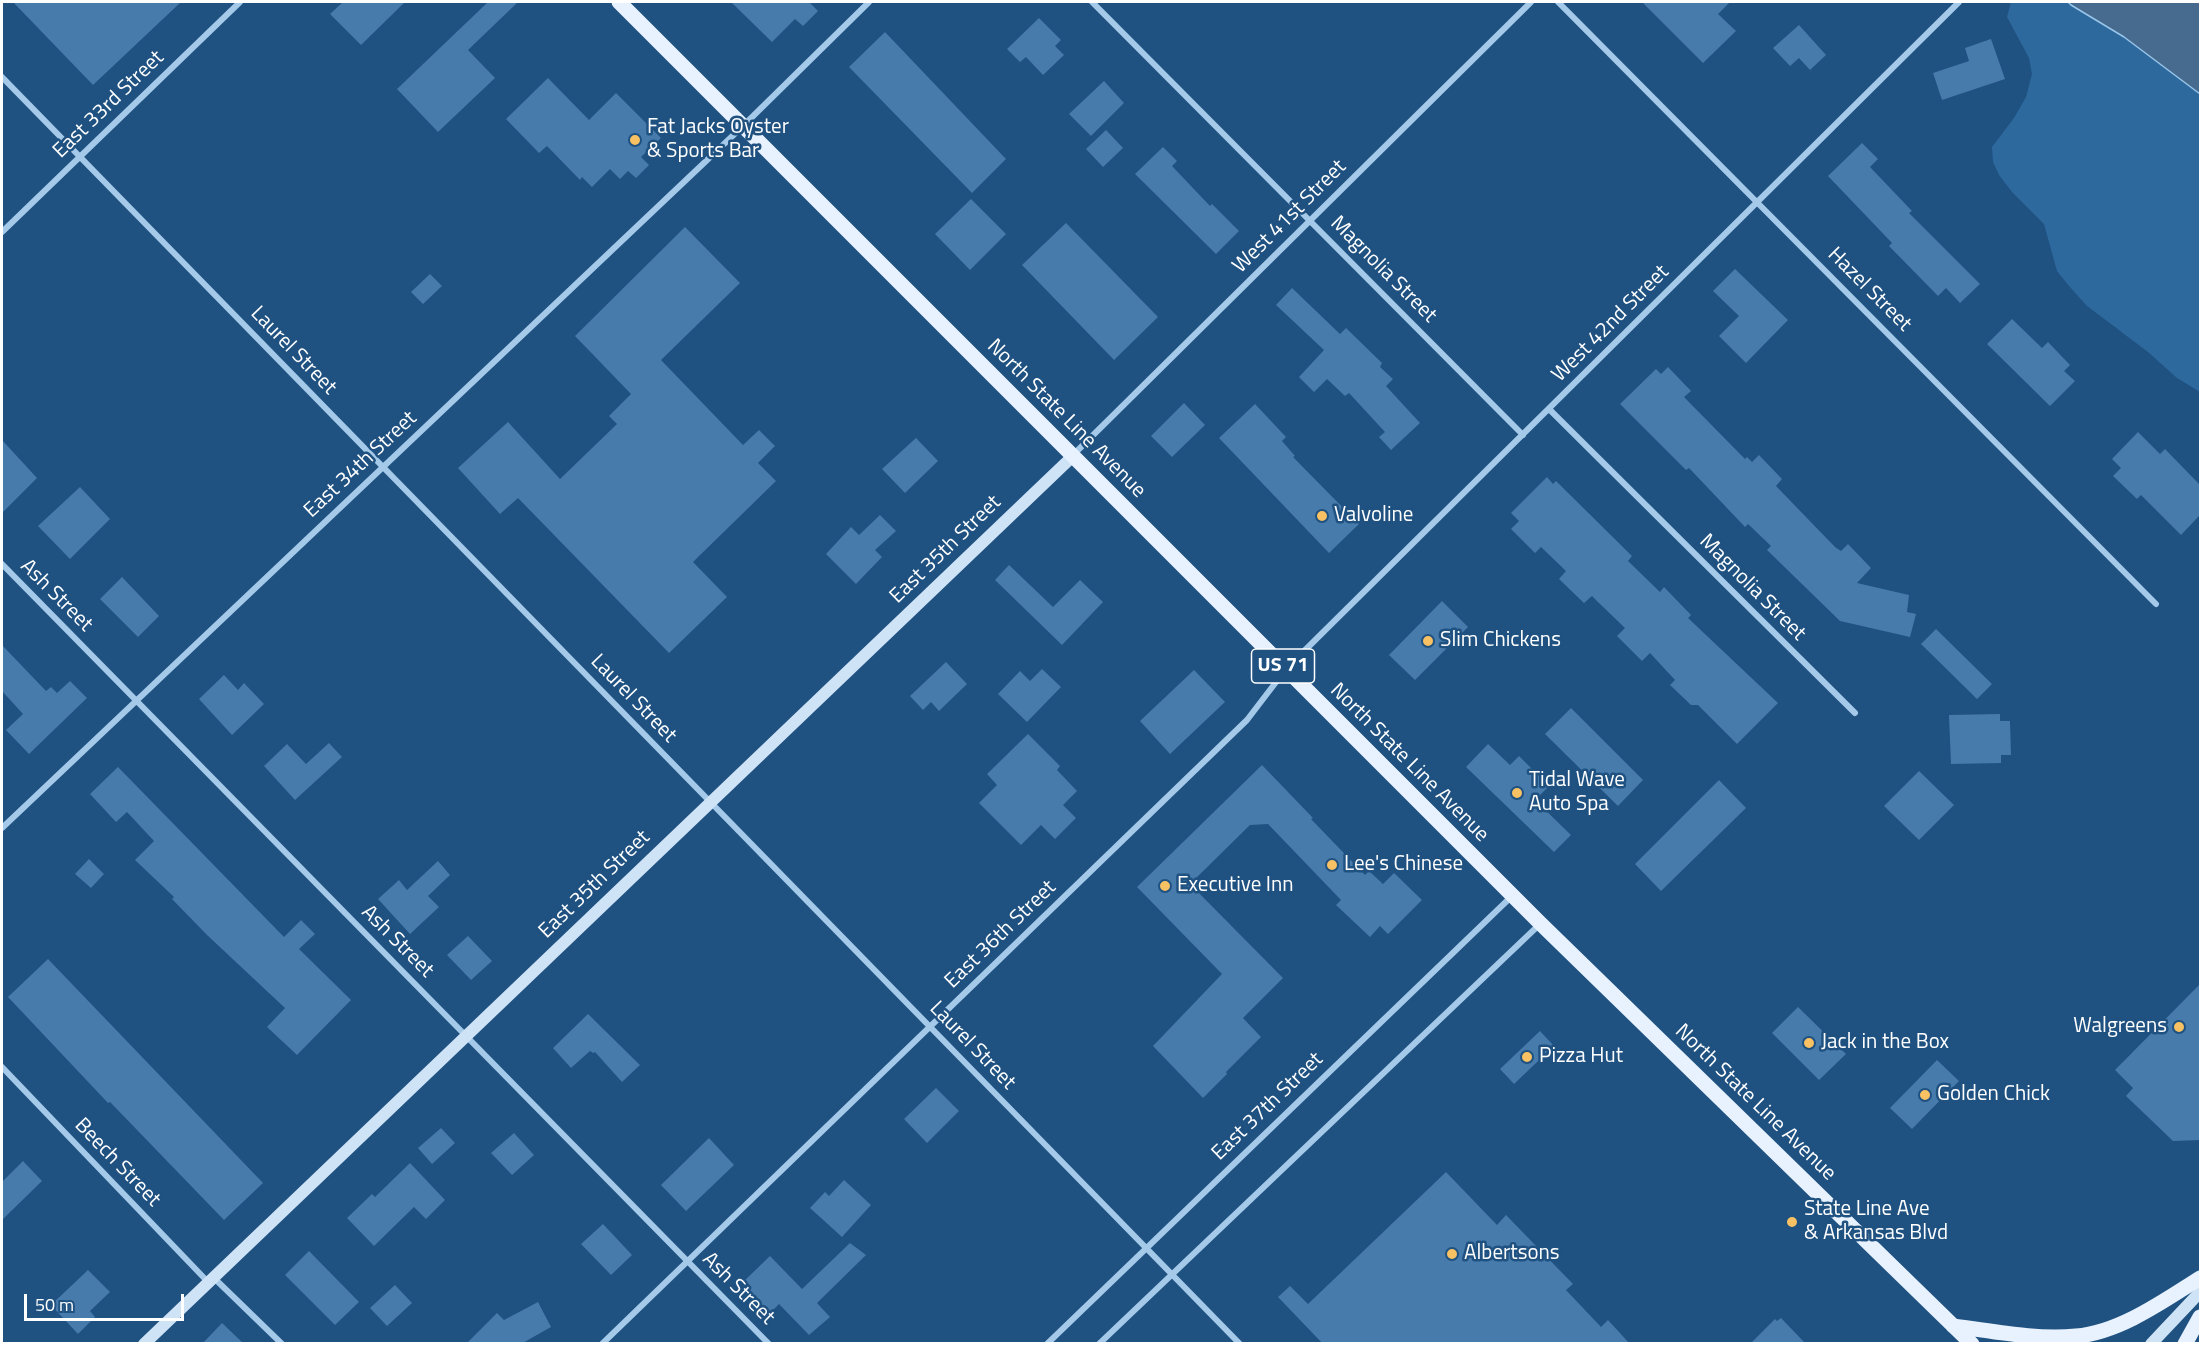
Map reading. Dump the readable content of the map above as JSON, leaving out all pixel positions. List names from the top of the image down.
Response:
{
  "streets": {
    "main road": ["North State Line Avenue", "US 71"],
    "street": [
      "East 33rd Street",
      "West 41st Street",
      "Magnolia Street",
      "Hazel Street",
      "West 42nd Street",
      "Laurel Street",
      "East 34th Street",
      "East 35th Street",
      "Ash Street",
      "East 36th Street",
      "East 37th Street",
      "Beech Street"
    ]
  },
  "crossings": [
    ["East 33rd Street", "Laurel Street"],
    ["West 41st Street", "Magnolia Street"],
    ["West 41st Street", "North State Line Avenue"],
    ["West 41st Street", "East 35th Street"],
    ["Magnolia Street", "West 42nd Street"],
    ["Hazel Street", "West 42nd Street"],
    ["West 42nd Street", "North State Line Avenue"],
    ["West 42nd Street", "East 36th Street"],
    ["Laurel Street", "East 34th Street"],
    ["Laurel Street", "East 35th Street"],
    ["Laurel Street", "East 36th Street"],
    ["Laurel Street", "East 37th Street"],
    ["North State Line Avenue", "East 34th Street"],
    ["North State Line Avenue", "East 35th Street"],
    ["North State Line Avenue", "East 36th Street"],
    ["North State Line Avenue", "East 37th Street"],
    ["East 34th Street", "Ash Street"],
    ["East 35th Street", "Ash Street"],
    ["East 35th Street", "Beech Street"],
    ["Ash Street", "East 36th Street"]
  ],
  "places": [
    "Fat Jacks Oyster & Sports Bar",
    "Valvoline",
    "Slim Chickens",
    "Tidal Wave Auto Spa",
    "Lee's Chinese",
    "Executive Inn",
    "Walgreens",
    "Jack in the Box",
    "Pizza Hut",
    "Golden Chick",
    "State Line Ave & Arkansas Blvd",
    "Albertsons"
  ],
  "scale_bar": "50 m"
}
